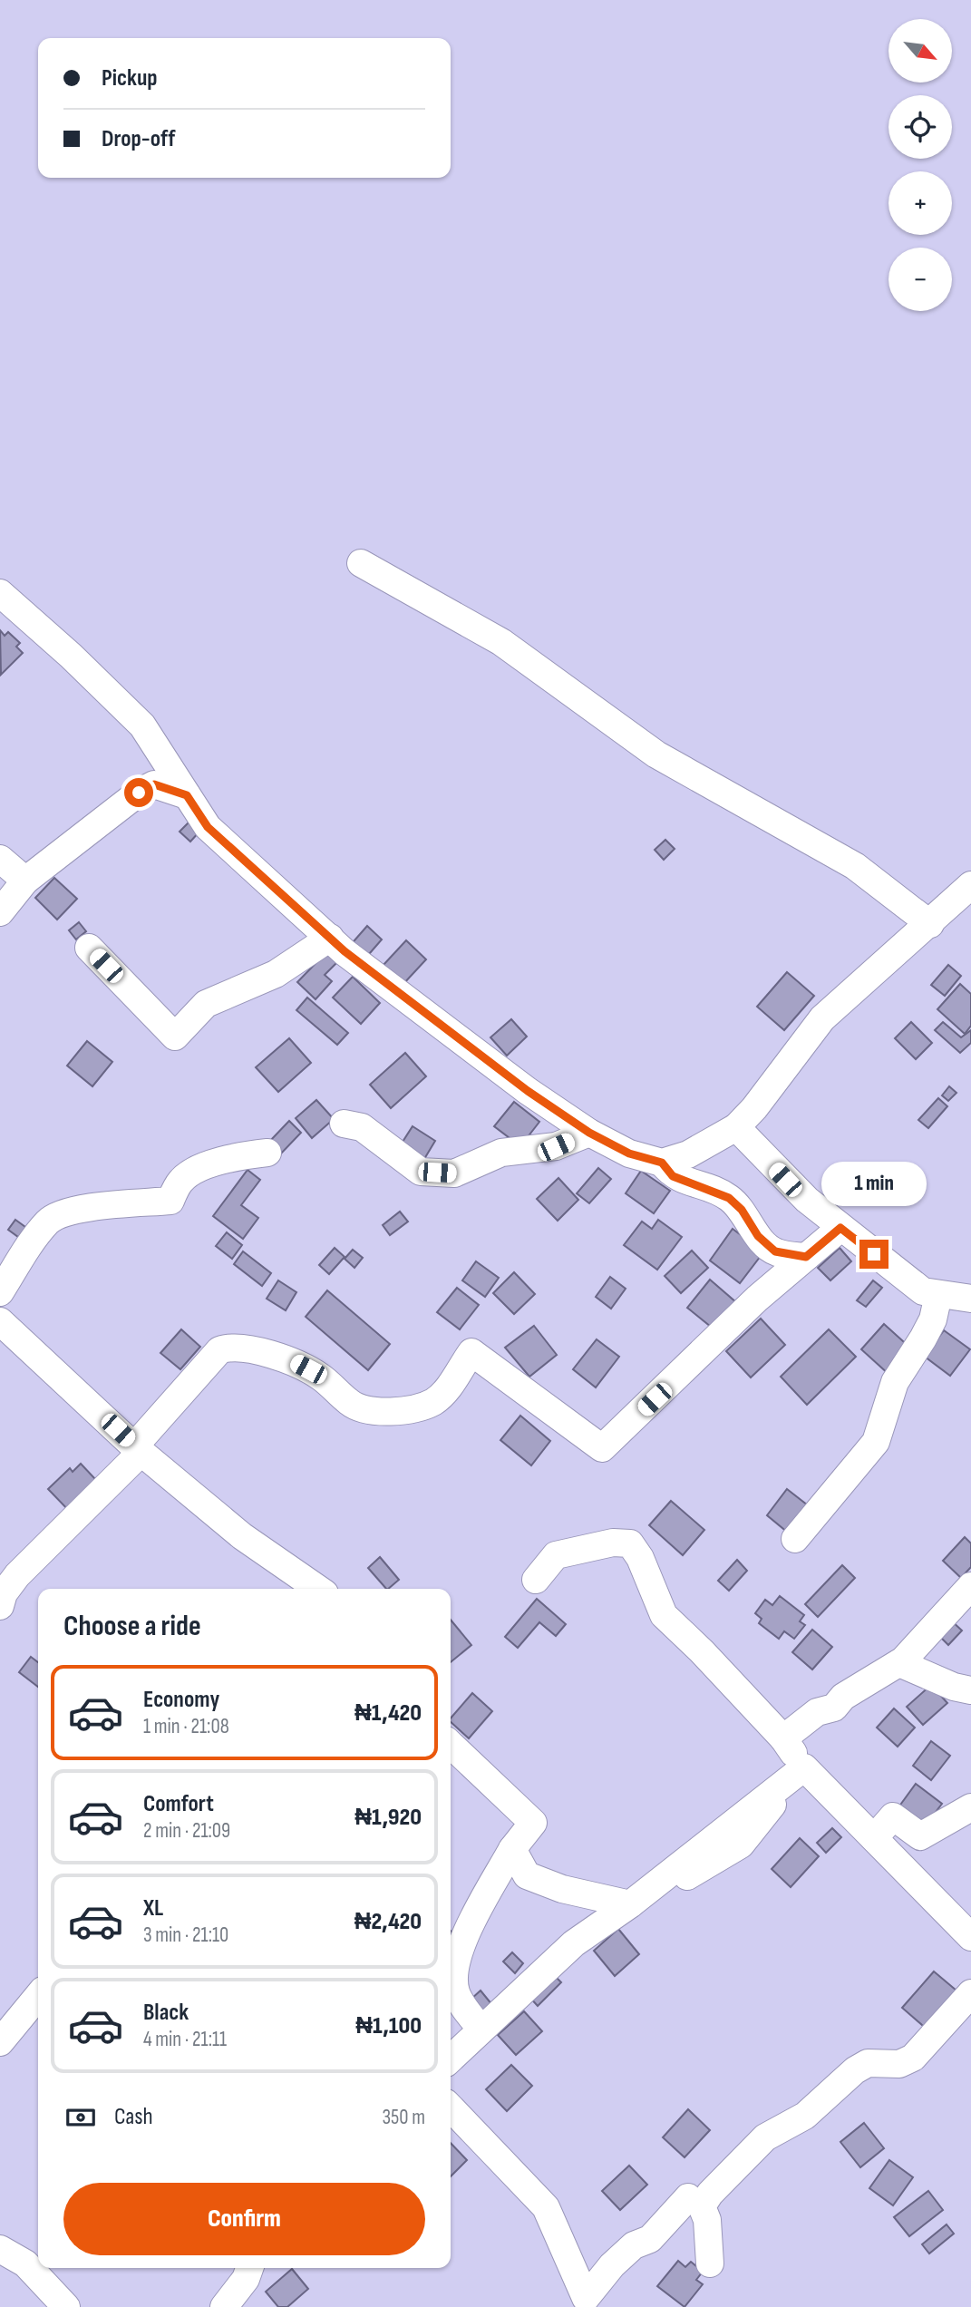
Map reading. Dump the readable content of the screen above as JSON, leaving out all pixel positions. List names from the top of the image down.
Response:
{
  "north": "bottom right",
  "page": {
    "map_buttons": ["+", "−"],
    "banner": ["Pickup", "Drop-off"],
    "bubble": "1 min",
    "heading": "Choose a ride",
    "list": [
      {
        "name": "Economy",
        "note": "1 min · 21:08",
        "value": "₦1,420"
      },
      {
        "name": "Comfort",
        "note": "2 min · 21:09",
        "value": "₦1,920"
      },
      {
        "name": "XL",
        "note": "3 min · 21:10",
        "value": "₦2,420"
      },
      {
        "name": "Black",
        "note": "4 min · 21:11",
        "value": "₦1,100"
      }
    ],
    "pay": ["Cash", "350 m"],
    "buttons": "Confirm"
  }
}
